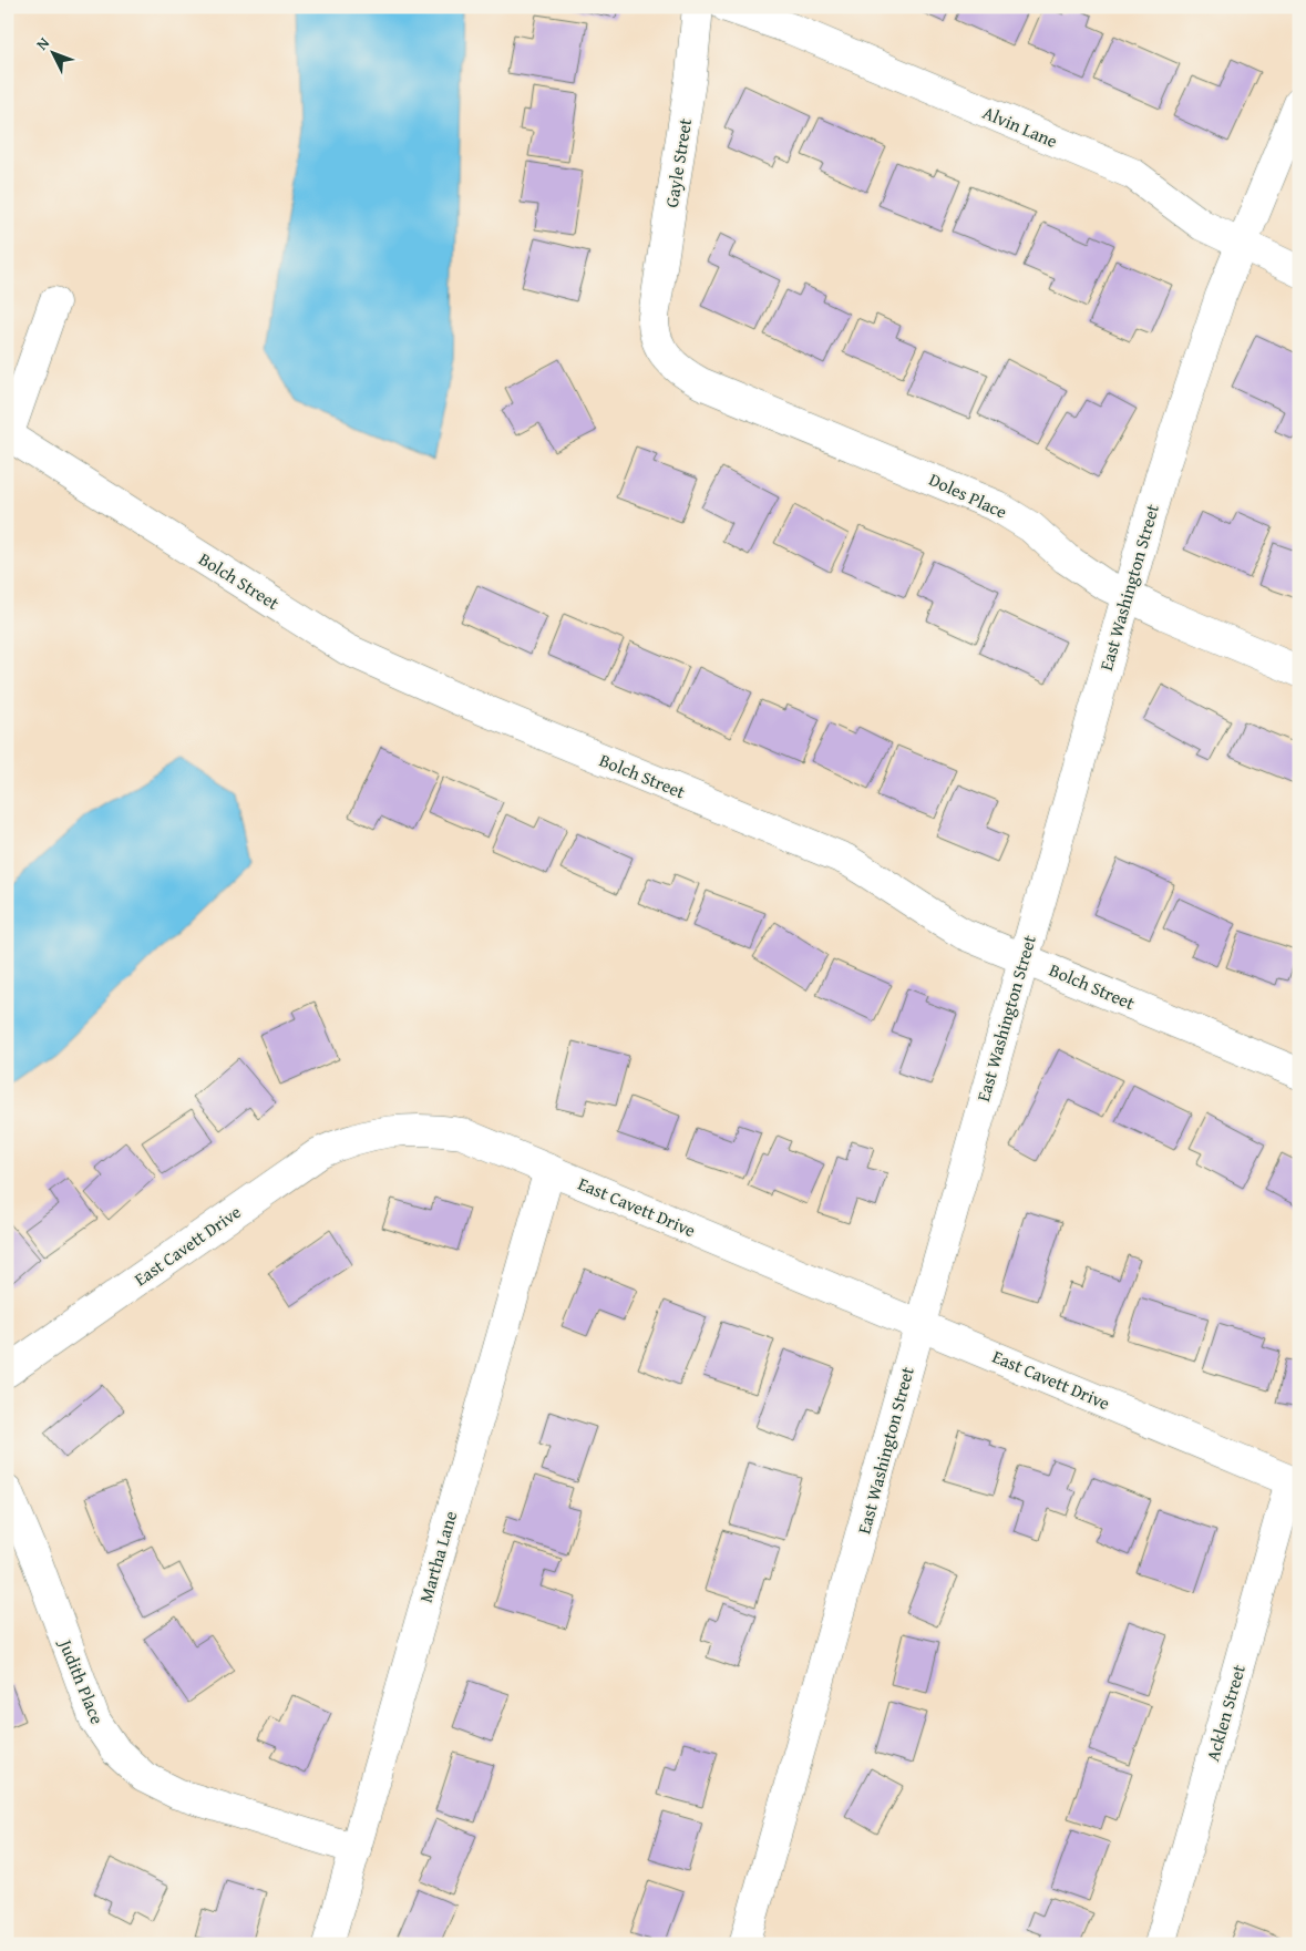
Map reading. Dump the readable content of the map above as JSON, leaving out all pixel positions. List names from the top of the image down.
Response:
{
  "streets": {
    "street": [
      "Alvin Lane",
      "Gayle Street",
      "Doles Place",
      "Bolch Street",
      "East Washington Street",
      "East Cavett Drive",
      "Martha Lane",
      "Judith Place",
      "Acklen Street"
    ]
  },
  "crossings": [
    ["Alvin Lane", "East Washington Street"],
    ["Gayle Street", "Doles Place"],
    ["Doles Place", "East Washington Street"],
    ["Bolch Street", "East Washington Street"],
    ["East Washington Street", "East Cavett Drive"],
    ["East Cavett Drive", "Martha Lane"],
    ["East Cavett Drive", "Acklen Street"],
    ["Martha Lane", "Judith Place"]
  ],
  "north": "top left"
}
